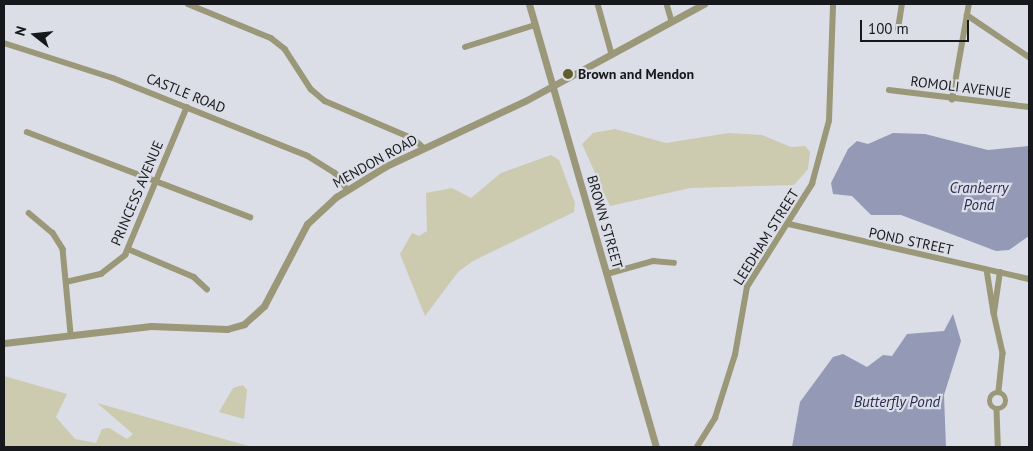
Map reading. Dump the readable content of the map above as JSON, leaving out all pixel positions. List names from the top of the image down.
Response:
{
  "streets": {
    "street": [
      "ROMOLI AVENUE",
      "CASTLE ROAD",
      "MENDON ROAD",
      "PRINCESS AVENUE",
      "BROWN STREET",
      "LEEDHAM STREET",
      "POND STREET"
    ]
  },
  "crossings": [
    ["CASTLE ROAD", "MENDON ROAD"],
    ["CASTLE ROAD", "PRINCESS AVENUE"],
    ["MENDON ROAD", "BROWN STREET"],
    ["LEEDHAM STREET", "POND STREET"]
  ],
  "water": ["Cranberry Pond", "Butterfly Pond"],
  "places": ["Brown and Mendon"],
  "scale_bar": "100 m",
  "north": "left"
}
